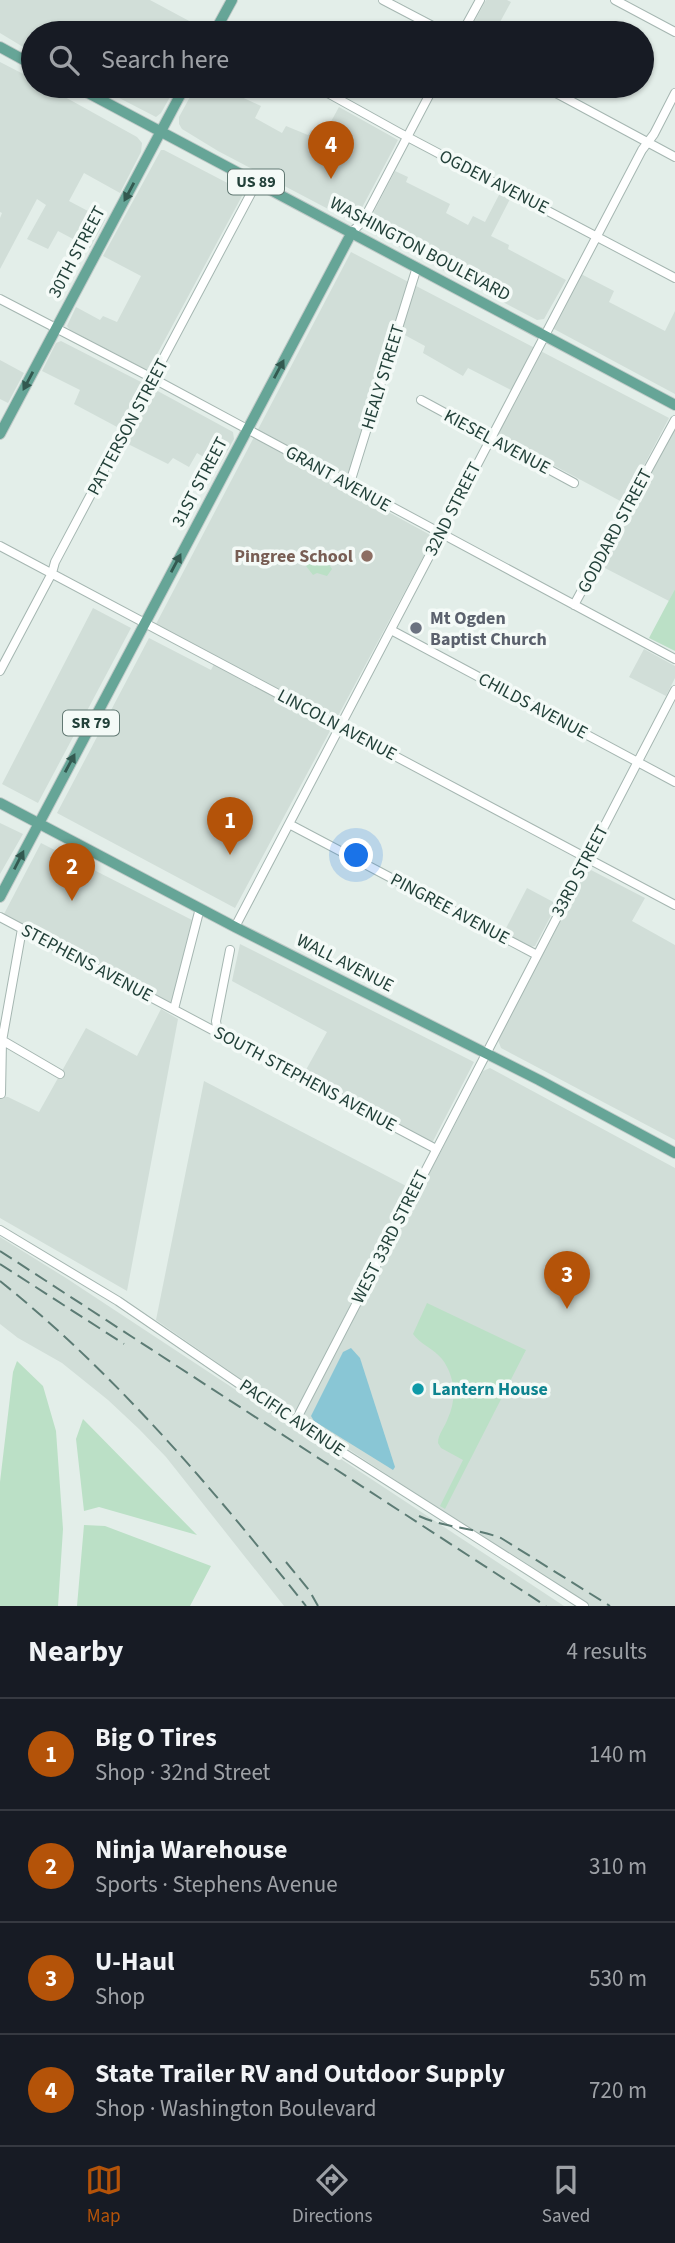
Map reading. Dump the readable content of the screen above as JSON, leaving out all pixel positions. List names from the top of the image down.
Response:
{
  "streets": {
    "main road": [
      "US 89",
      "WASHINGTON BOULEVARD",
      "30TH STREET",
      "31ST STREET",
      "SR 79",
      "WALL AVENUE"
    ],
    "street": [
      "OGDEN AVENUE",
      "HEALY STREET",
      "PATTERSON STREET",
      "KIESEL AVENUE",
      "GRANT AVENUE",
      "32ND STREET",
      "GODDARD STREET",
      "CHILDS AVENUE",
      "LINCOLN AVENUE",
      "33RD STREET",
      "PINGREE AVENUE",
      "STEPHENS AVENUE",
      "SOUTH STEPHENS AVENUE",
      "WEST 33RD STREET",
      "PACIFIC AVENUE"
    ]
  },
  "crossings": [
    ["OGDEN AVENUE", "31ST STREET"],
    ["OGDEN AVENUE", "32ND STREET"],
    ["WASHINGTON BOULEVARD", "30TH STREET"],
    ["WASHINGTON BOULEVARD", "HEALY STREET"],
    ["WASHINGTON BOULEVARD", "PATTERSON STREET"],
    ["WASHINGTON BOULEVARD", "31ST STREET"],
    ["WASHINGTON BOULEVARD", "32ND STREET"],
    ["30TH STREET", "GRANT AVENUE"],
    ["HEALY STREET", "GRANT AVENUE"],
    ["PATTERSON STREET", "GRANT AVENUE"],
    ["PATTERSON STREET", "LINCOLN AVENUE"],
    ["KIESEL AVENUE", "32ND STREET"],
    ["GRANT AVENUE", "31ST STREET"],
    ["GRANT AVENUE", "32ND STREET"],
    ["GRANT AVENUE", "GODDARD STREET"],
    ["31ST STREET", "LINCOLN AVENUE"],
    ["31ST STREET", "WALL AVENUE"],
    ["32ND STREET", "CHILDS AVENUE"],
    ["32ND STREET", "LINCOLN AVENUE"],
    ["32ND STREET", "PINGREE AVENUE"],
    ["32ND STREET", "WALL AVENUE"],
    ["CHILDS AVENUE", "33RD STREET"],
    ["LINCOLN AVENUE", "33RD STREET"],
    ["33RD STREET", "PINGREE AVENUE"],
    ["33RD STREET", "WALL AVENUE"],
    ["33RD STREET", "WEST 33RD STREET"],
    ["STEPHENS AVENUE", "SOUTH STEPHENS AVENUE"],
    ["WALL AVENUE", "WEST 33RD STREET"],
    ["SOUTH STEPHENS AVENUE", "WEST 33RD STREET"],
    ["WEST 33RD STREET", "PACIFIC AVENUE"]
  ],
  "one_way": ["30TH STREET", "31ST STREET"],
  "places": ["Pingree School", "Mt Ogden Baptist Church", "Lantern House"],
  "page": {
    "search": "Search here",
    "pins": [
      "4",
      "1",
      "2",
      "3"
    ],
    "heading": ["Nearby", "4 results"],
    "list": [
      {
        "mark": "1",
        "name": "Big O Tires",
        "note": "Shop · 32nd Street",
        "value": "140 m"
      },
      {
        "mark": "2",
        "name": "Ninja Warehouse",
        "note": "Sports · Stephens Avenue",
        "value": "310 m"
      },
      {
        "mark": "3",
        "name": "U-Haul",
        "note": "Shop",
        "value": "530 m"
      },
      {
        "mark": "4",
        "name": "State Trailer RV and Outdoor Supply",
        "note": "Shop · Washington Boulevard",
        "value": "720 m"
      }
    ],
    "nav": ["Map", "Directions", "Saved"]
  }
}
